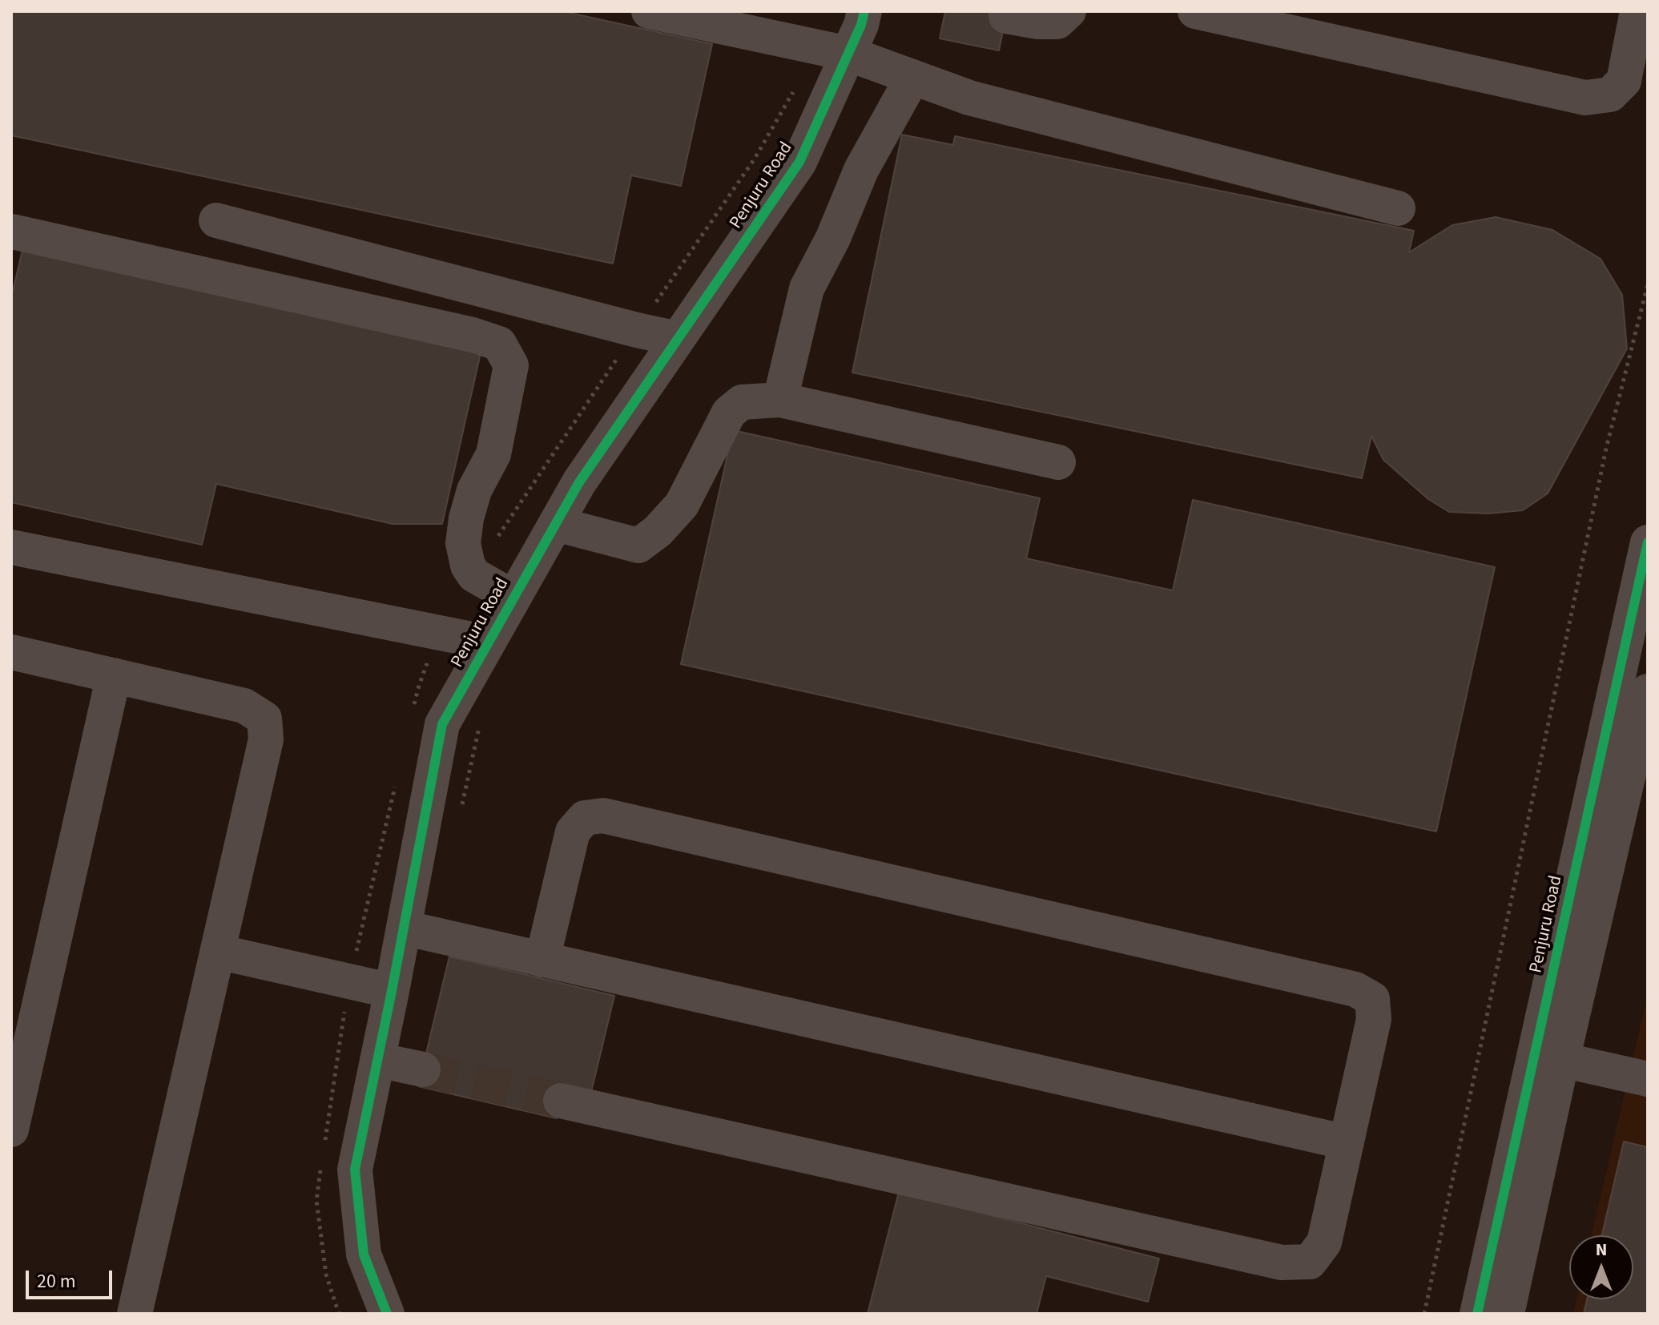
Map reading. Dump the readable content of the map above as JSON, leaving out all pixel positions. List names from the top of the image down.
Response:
{
  "streets": {
    "street": ["Penjuru Road"]
  },
  "scale_bar": "20 m",
  "north": "top"
}
